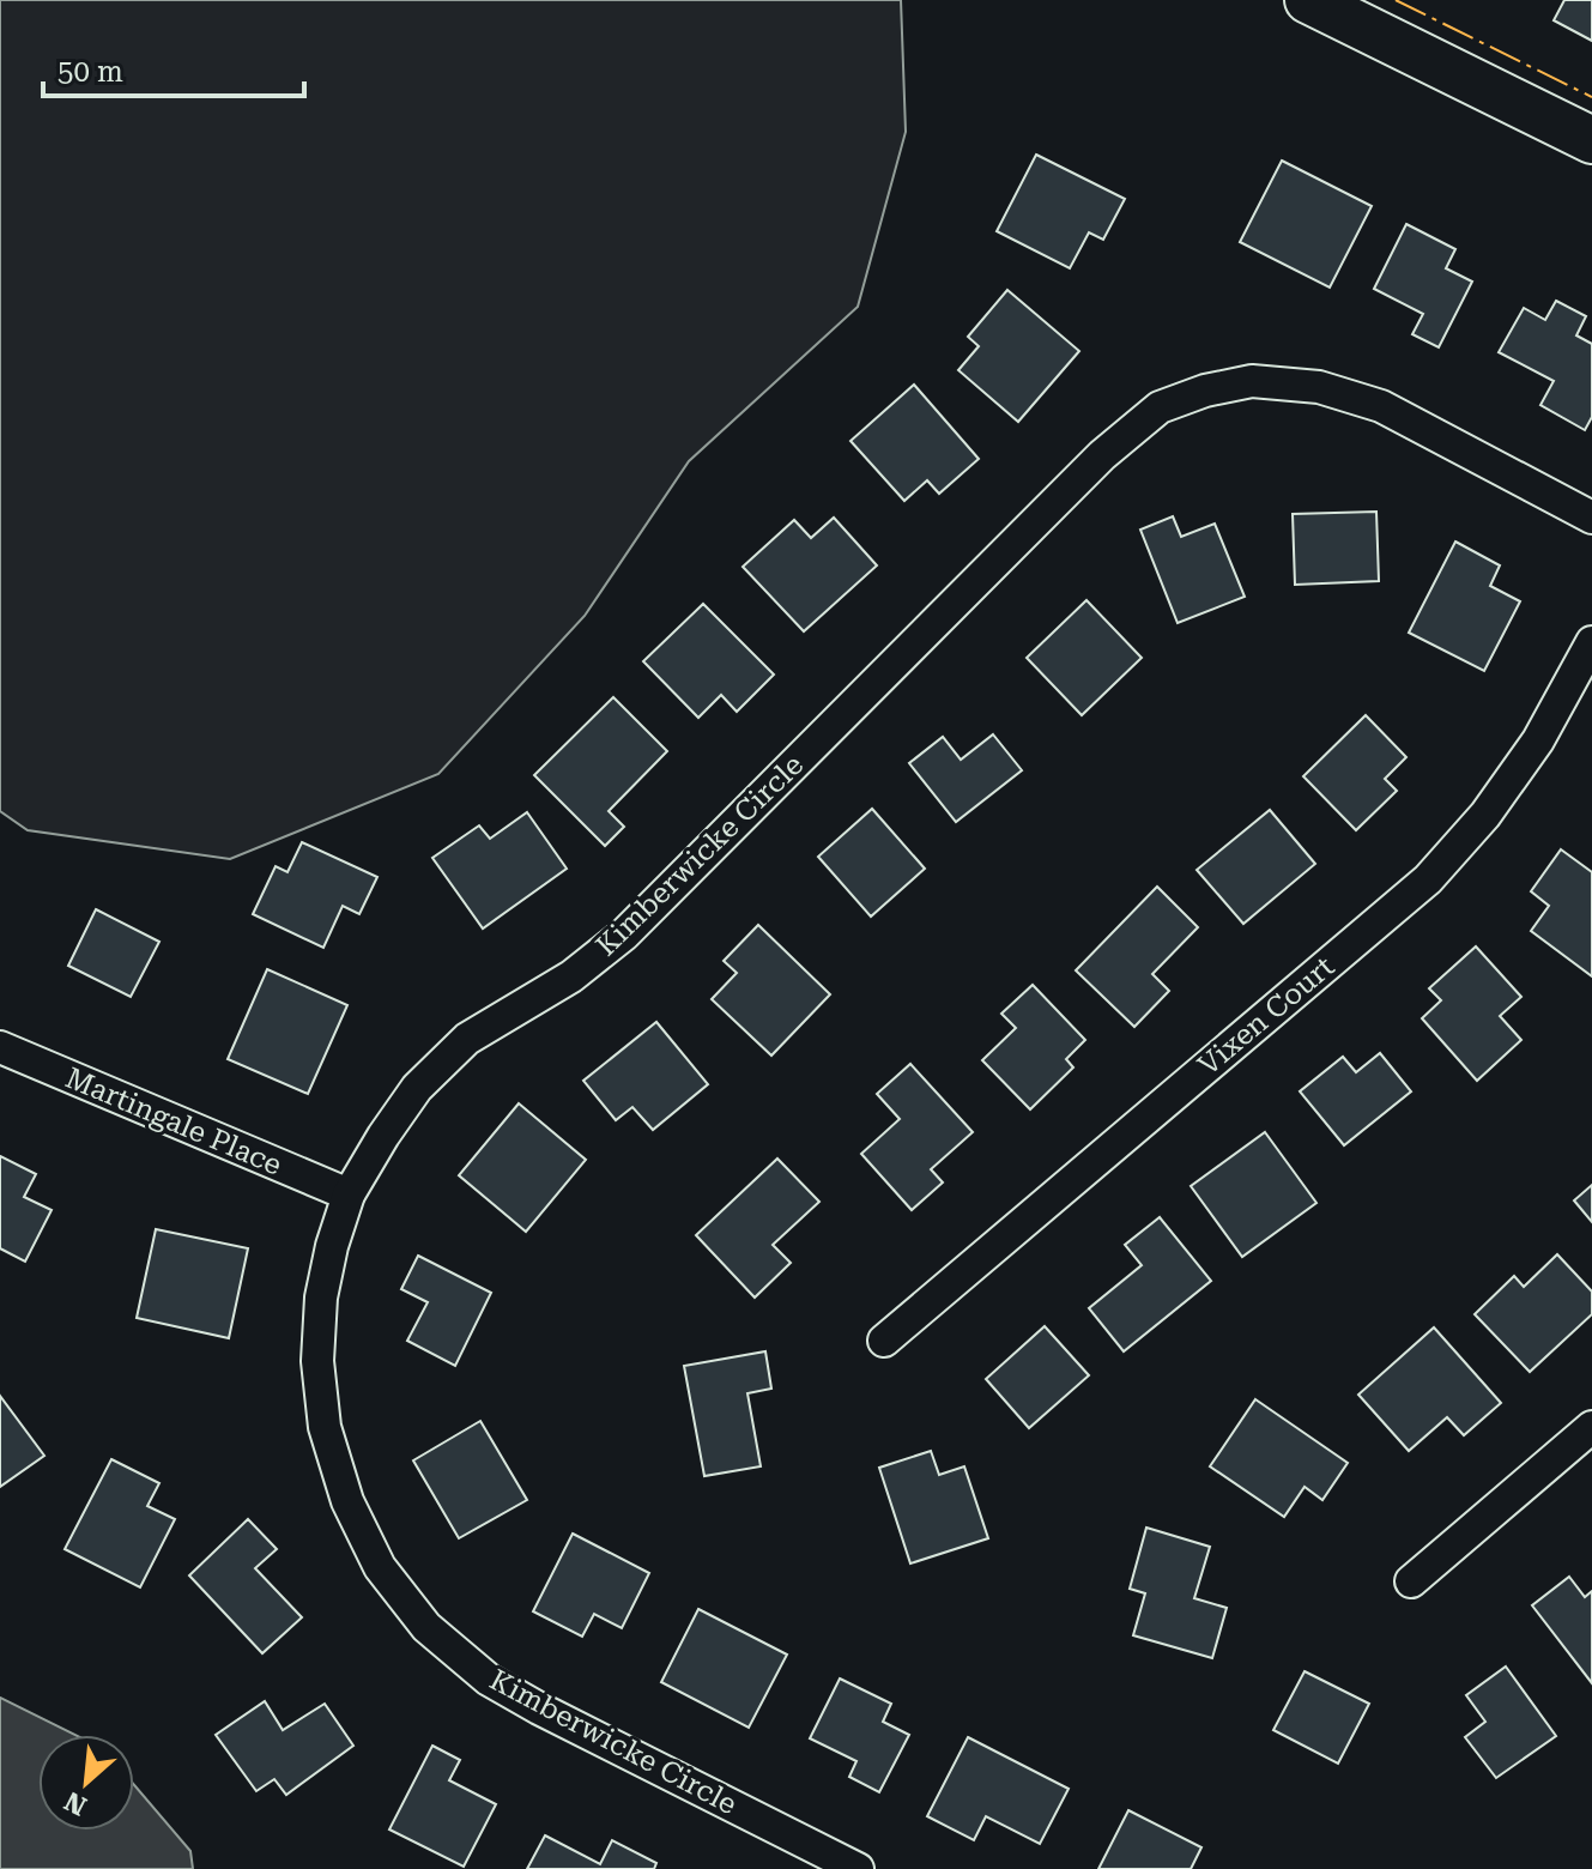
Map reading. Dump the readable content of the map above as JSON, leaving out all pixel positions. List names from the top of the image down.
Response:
{
  "streets": {
    "street": ["Kimberwicke Circle", "Vixen Court", "Martingale Place"]
  },
  "crossings": [
    ["Kimberwicke Circle", "Martingale Place"]
  ],
  "scale_bar": "50 m",
  "north": "bottom left"
}
